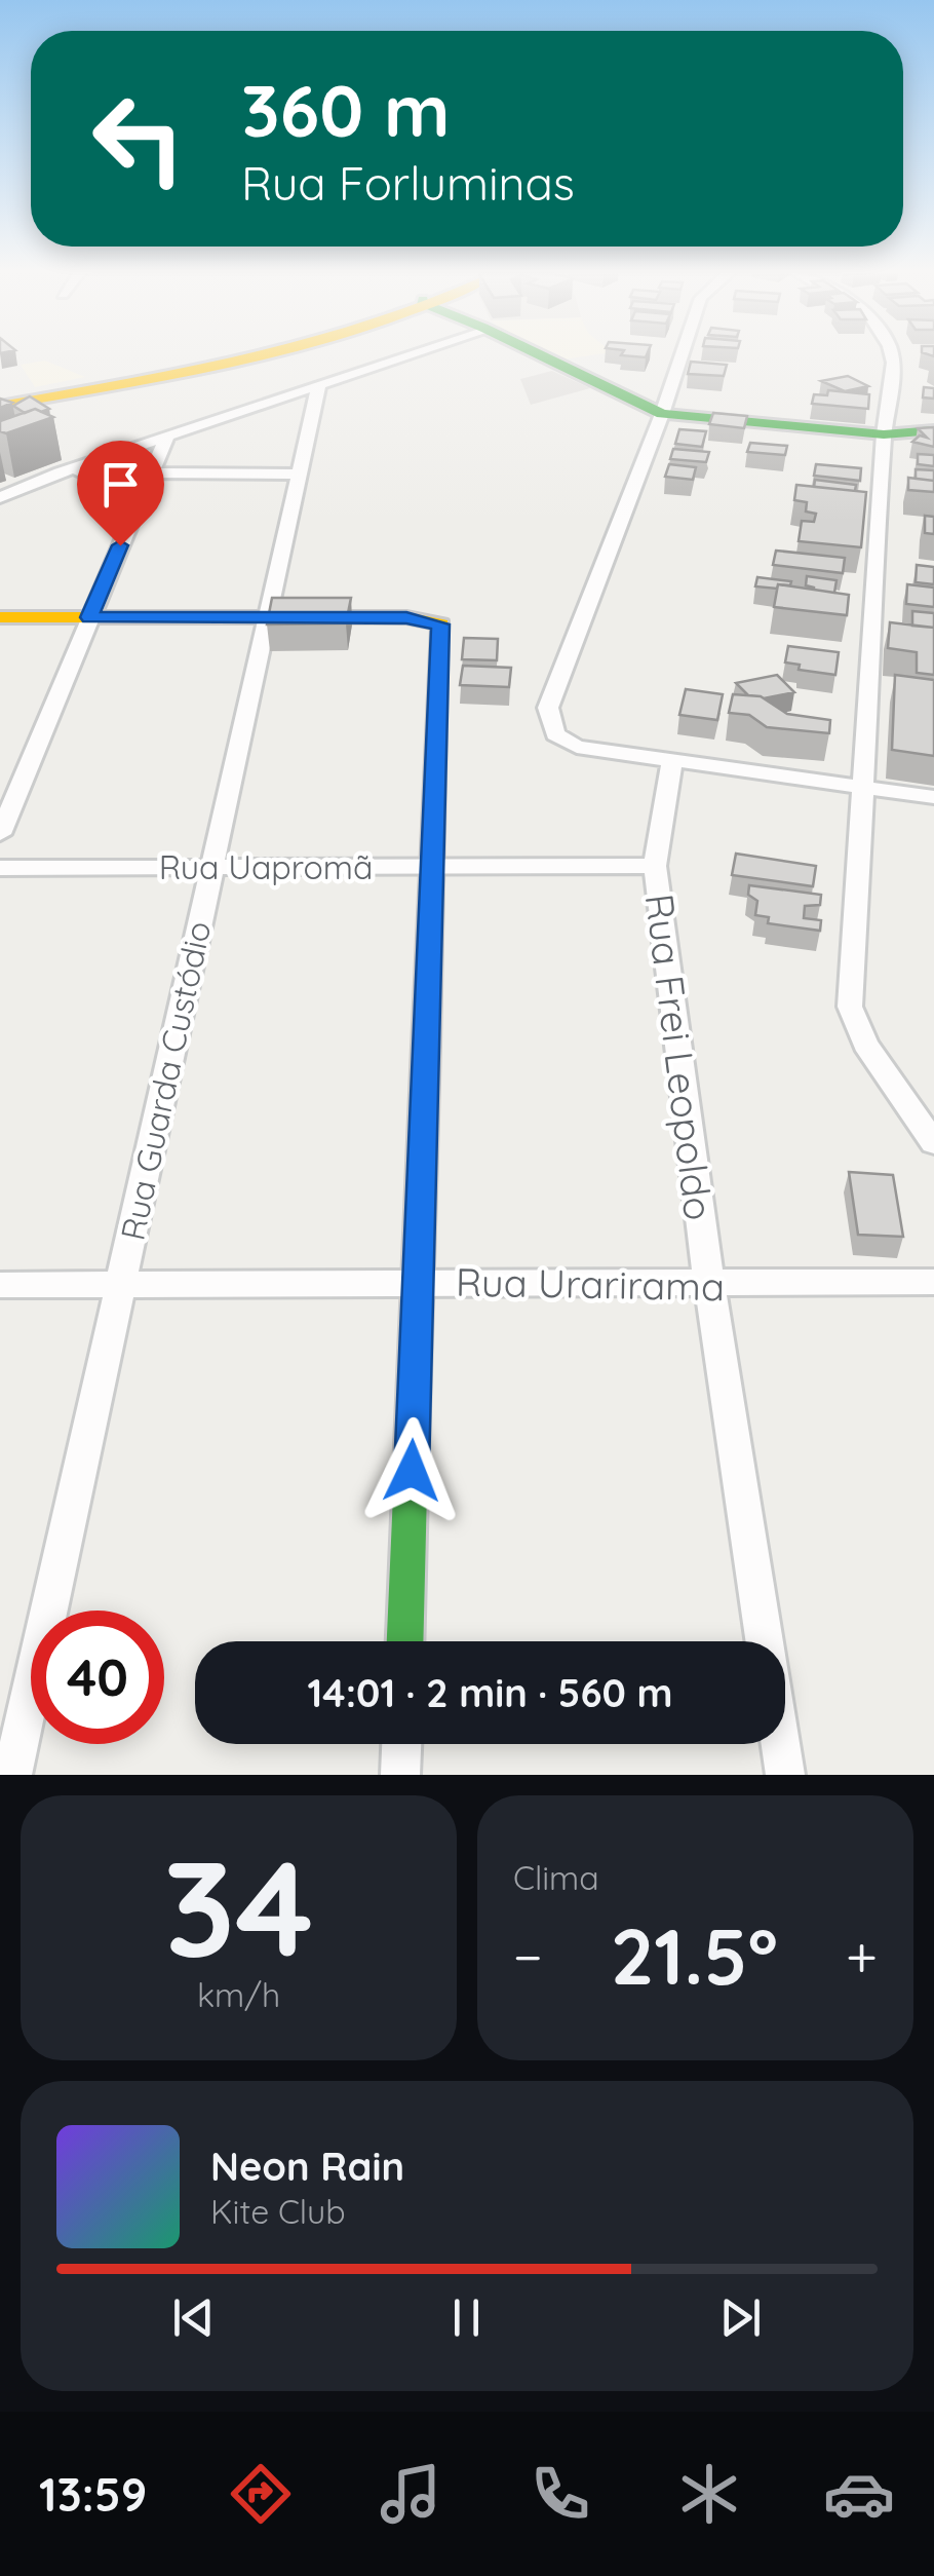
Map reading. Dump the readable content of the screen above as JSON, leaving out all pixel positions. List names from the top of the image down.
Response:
{
  "streets": {
    "street": [
      "Rua Uapromã",
      "Rua Frei Leopoldo",
      "Rua Guarda Custódio",
      "Rua Urarirama"
    ]
  },
  "crossings": [
    ["Rua Uapromã", "Rua Frei Leopoldo"],
    ["Rua Uapromã", "Rua Guarda Custódio"],
    ["Rua Frei Leopoldo", "Rua Urarirama"],
    ["Rua Guarda Custódio", "Rua Urarirama"]
  ],
  "page": {
    "turn": ["360 m", "Rua Forluminas"],
    "limit": "40",
    "trip": "14:01 · 2 min · 560 m",
    "tile": [
      ["34", "km/h"],
      "Clima"
    ],
    "heat": ["−", "21.5°", "+"],
    "song": ["Neon Rain", "Kite Club"],
    "tabs": "13:59"
  }
}
